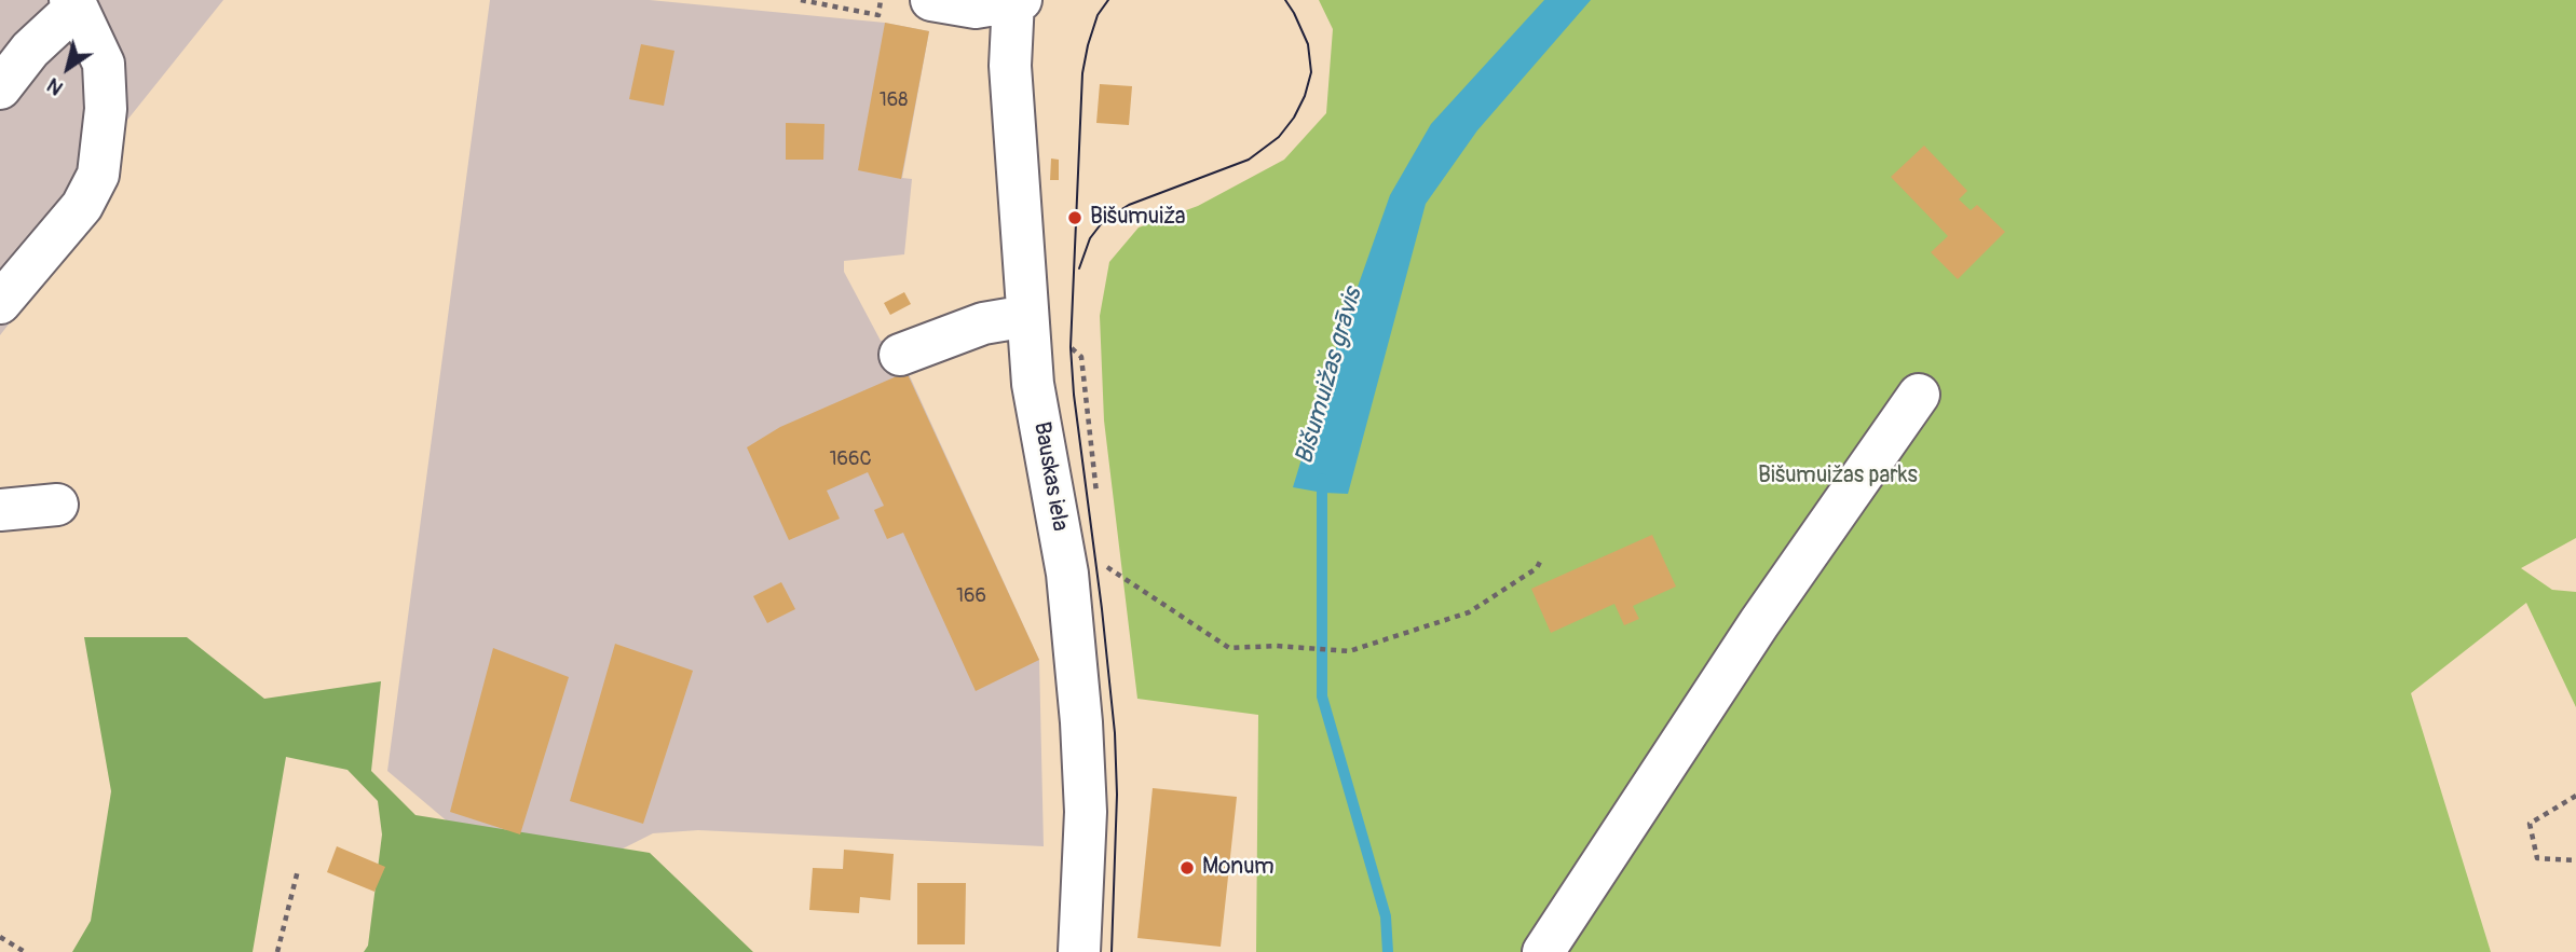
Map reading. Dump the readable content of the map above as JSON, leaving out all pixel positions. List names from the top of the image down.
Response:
{
  "streets": {
    "street": ["Bauskas iela"]
  },
  "water": ["Bišumuižas grāvis"],
  "parks": ["Bišumuižas parks"],
  "places": ["Bišumuiža", "Monum"],
  "house_numbers": ["168", "166C", "166"],
  "north": "bottom left"
}
